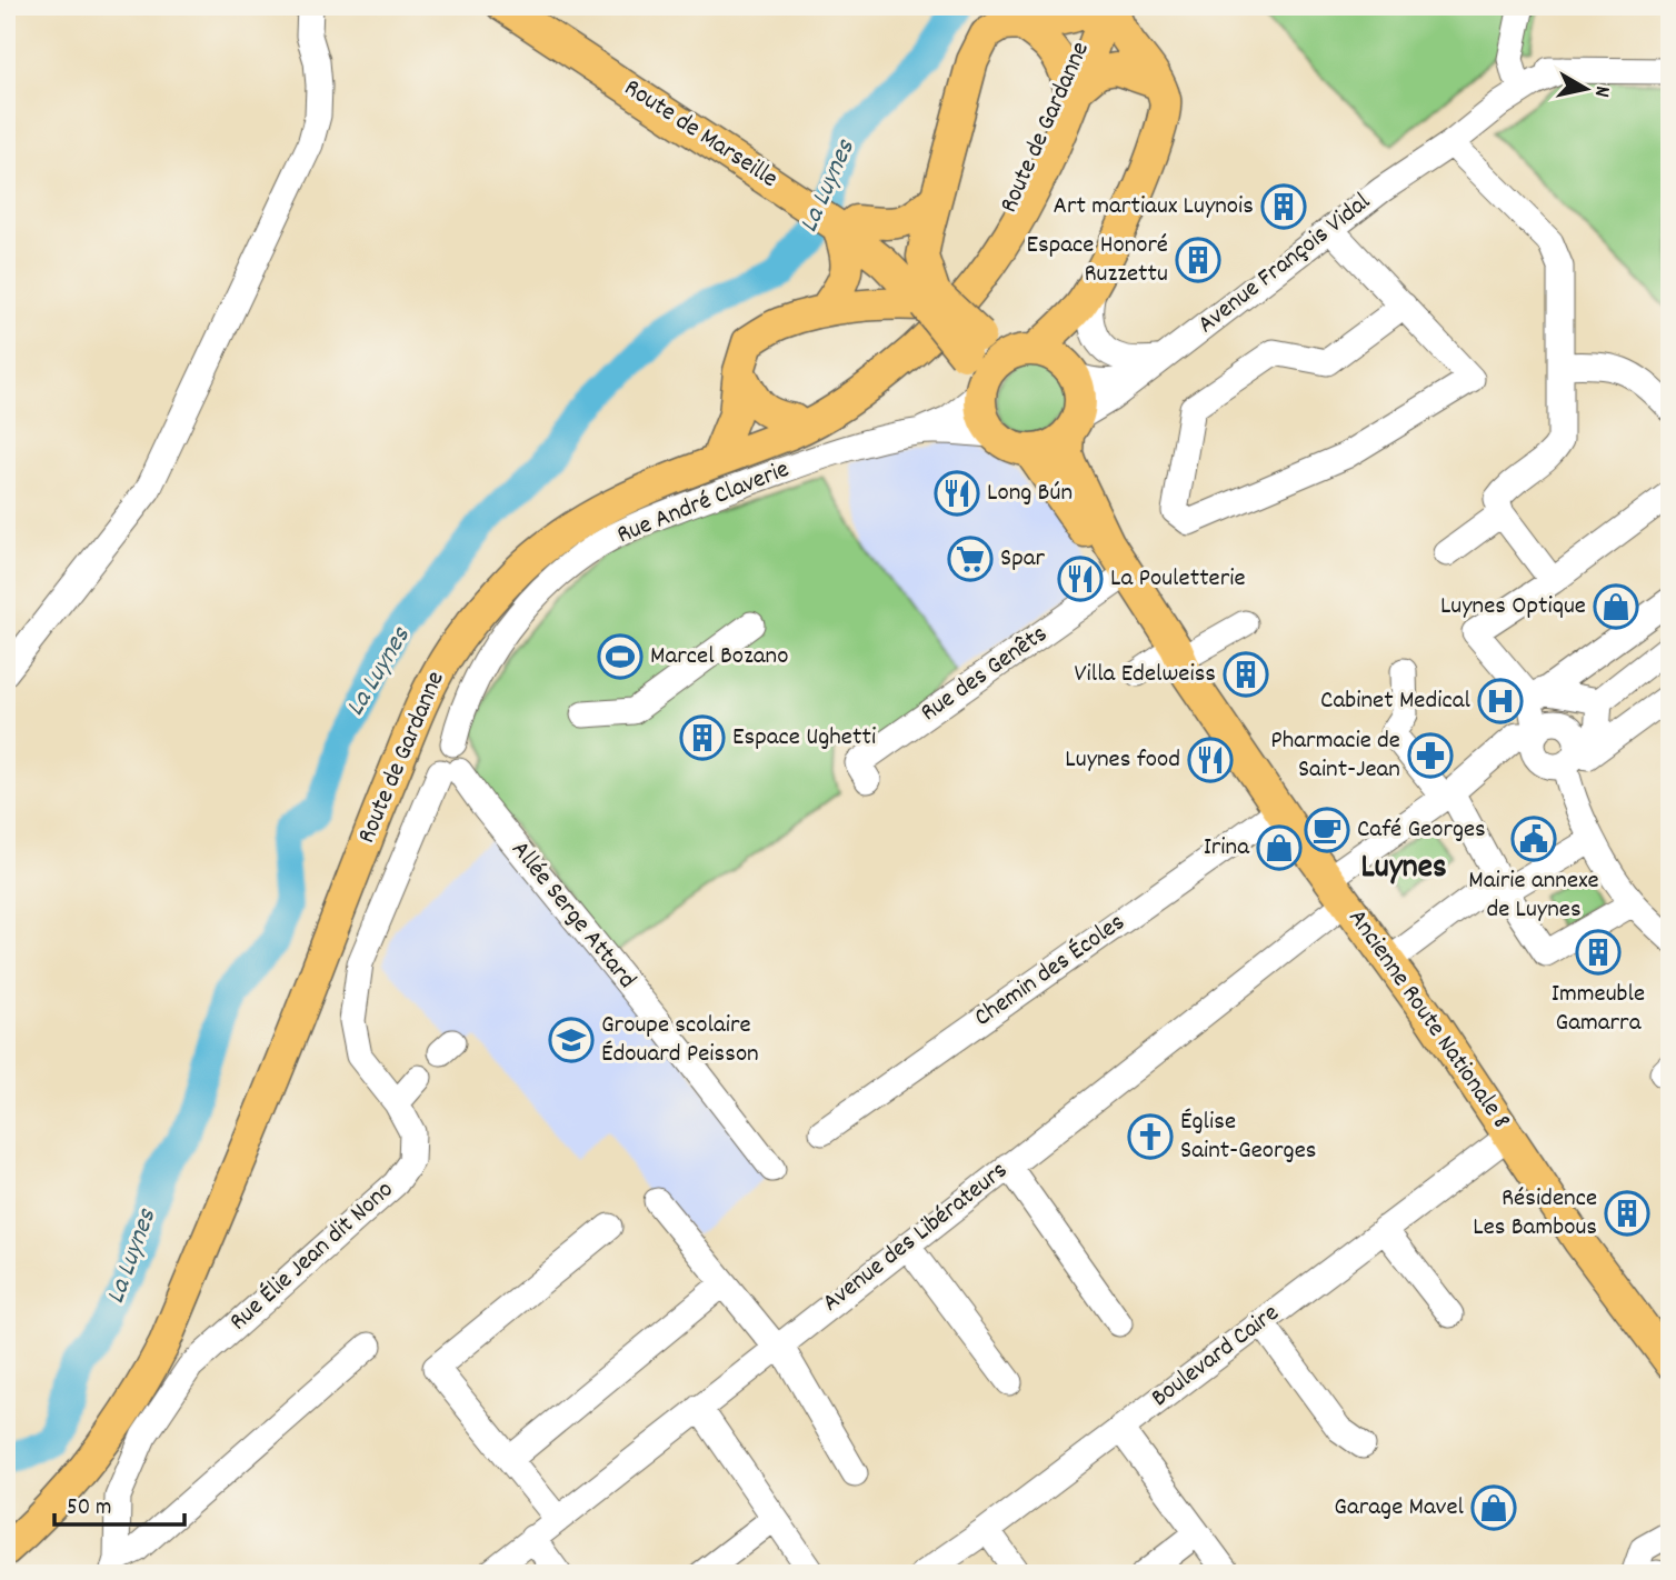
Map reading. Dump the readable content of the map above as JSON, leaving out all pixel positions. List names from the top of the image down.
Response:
{
  "streets": {
    "main road": ["Route de Gardanne", "Route de Marseille", "Ancienne Route Nationale 8"],
    "street": [
      "Avenue François Vidal",
      "Rue André Claverie",
      "Rue des Genêts",
      "Allée Serge Attard",
      "Chemin des Écoles",
      "Avenue des Libérateurs",
      "Rue Élie Jean dit Nono",
      "Boulevard Caire"
    ]
  },
  "crossings": [
    ["Avenue François Vidal", "Rue André Claverie"],
    ["Avenue François Vidal", "Ancienne Route Nationale 8"],
    ["Rue André Claverie", "Allée Serge Attard"],
    ["Rue André Claverie", "Ancienne Route Nationale 8"],
    ["Rue André Claverie", "Rue Élie Jean dit Nono"],
    ["Rue des Genêts", "Ancienne Route Nationale 8"],
    ["Allée Serge Attard", "Rue Élie Jean dit Nono"],
    ["Chemin des Écoles", "Ancienne Route Nationale 8"],
    ["Ancienne Route Nationale 8", "Avenue des Libérateurs"],
    ["Ancienne Route Nationale 8", "Boulevard Caire"]
  ],
  "districts": ["Luynes"],
  "water": ["La Luynes"],
  "places": {
    "building": [
      "Art martiaux Luynois",
      "Espace Honoré Ruzzettu",
      "Villa Edelweiss",
      "Espace Ughetti",
      "Immeuble Gamarra",
      "Résidence Les Bambous"
    ],
    "restaurant": ["Long Bún", "La Pouletterie", "Luynes food"],
    "supermarket": ["Spar"],
    "shop": ["Luynes Optique", "Irina", "Garage Mavel"],
    "sports": ["Marcel Bozano"],
    "hospital": ["Cabinet Medical"],
    "pharmacy": ["Pharmacie de Saint-Jean"],
    "cafe": ["Café Georges"],
    "public building": ["Mairie annexe de Luynes"],
    "school or university": ["Groupe scolaire Édouard Peisson"],
    "church": ["Église Saint-Georges"]
  },
  "scale_bar": "50 m",
  "north": "right"
}
